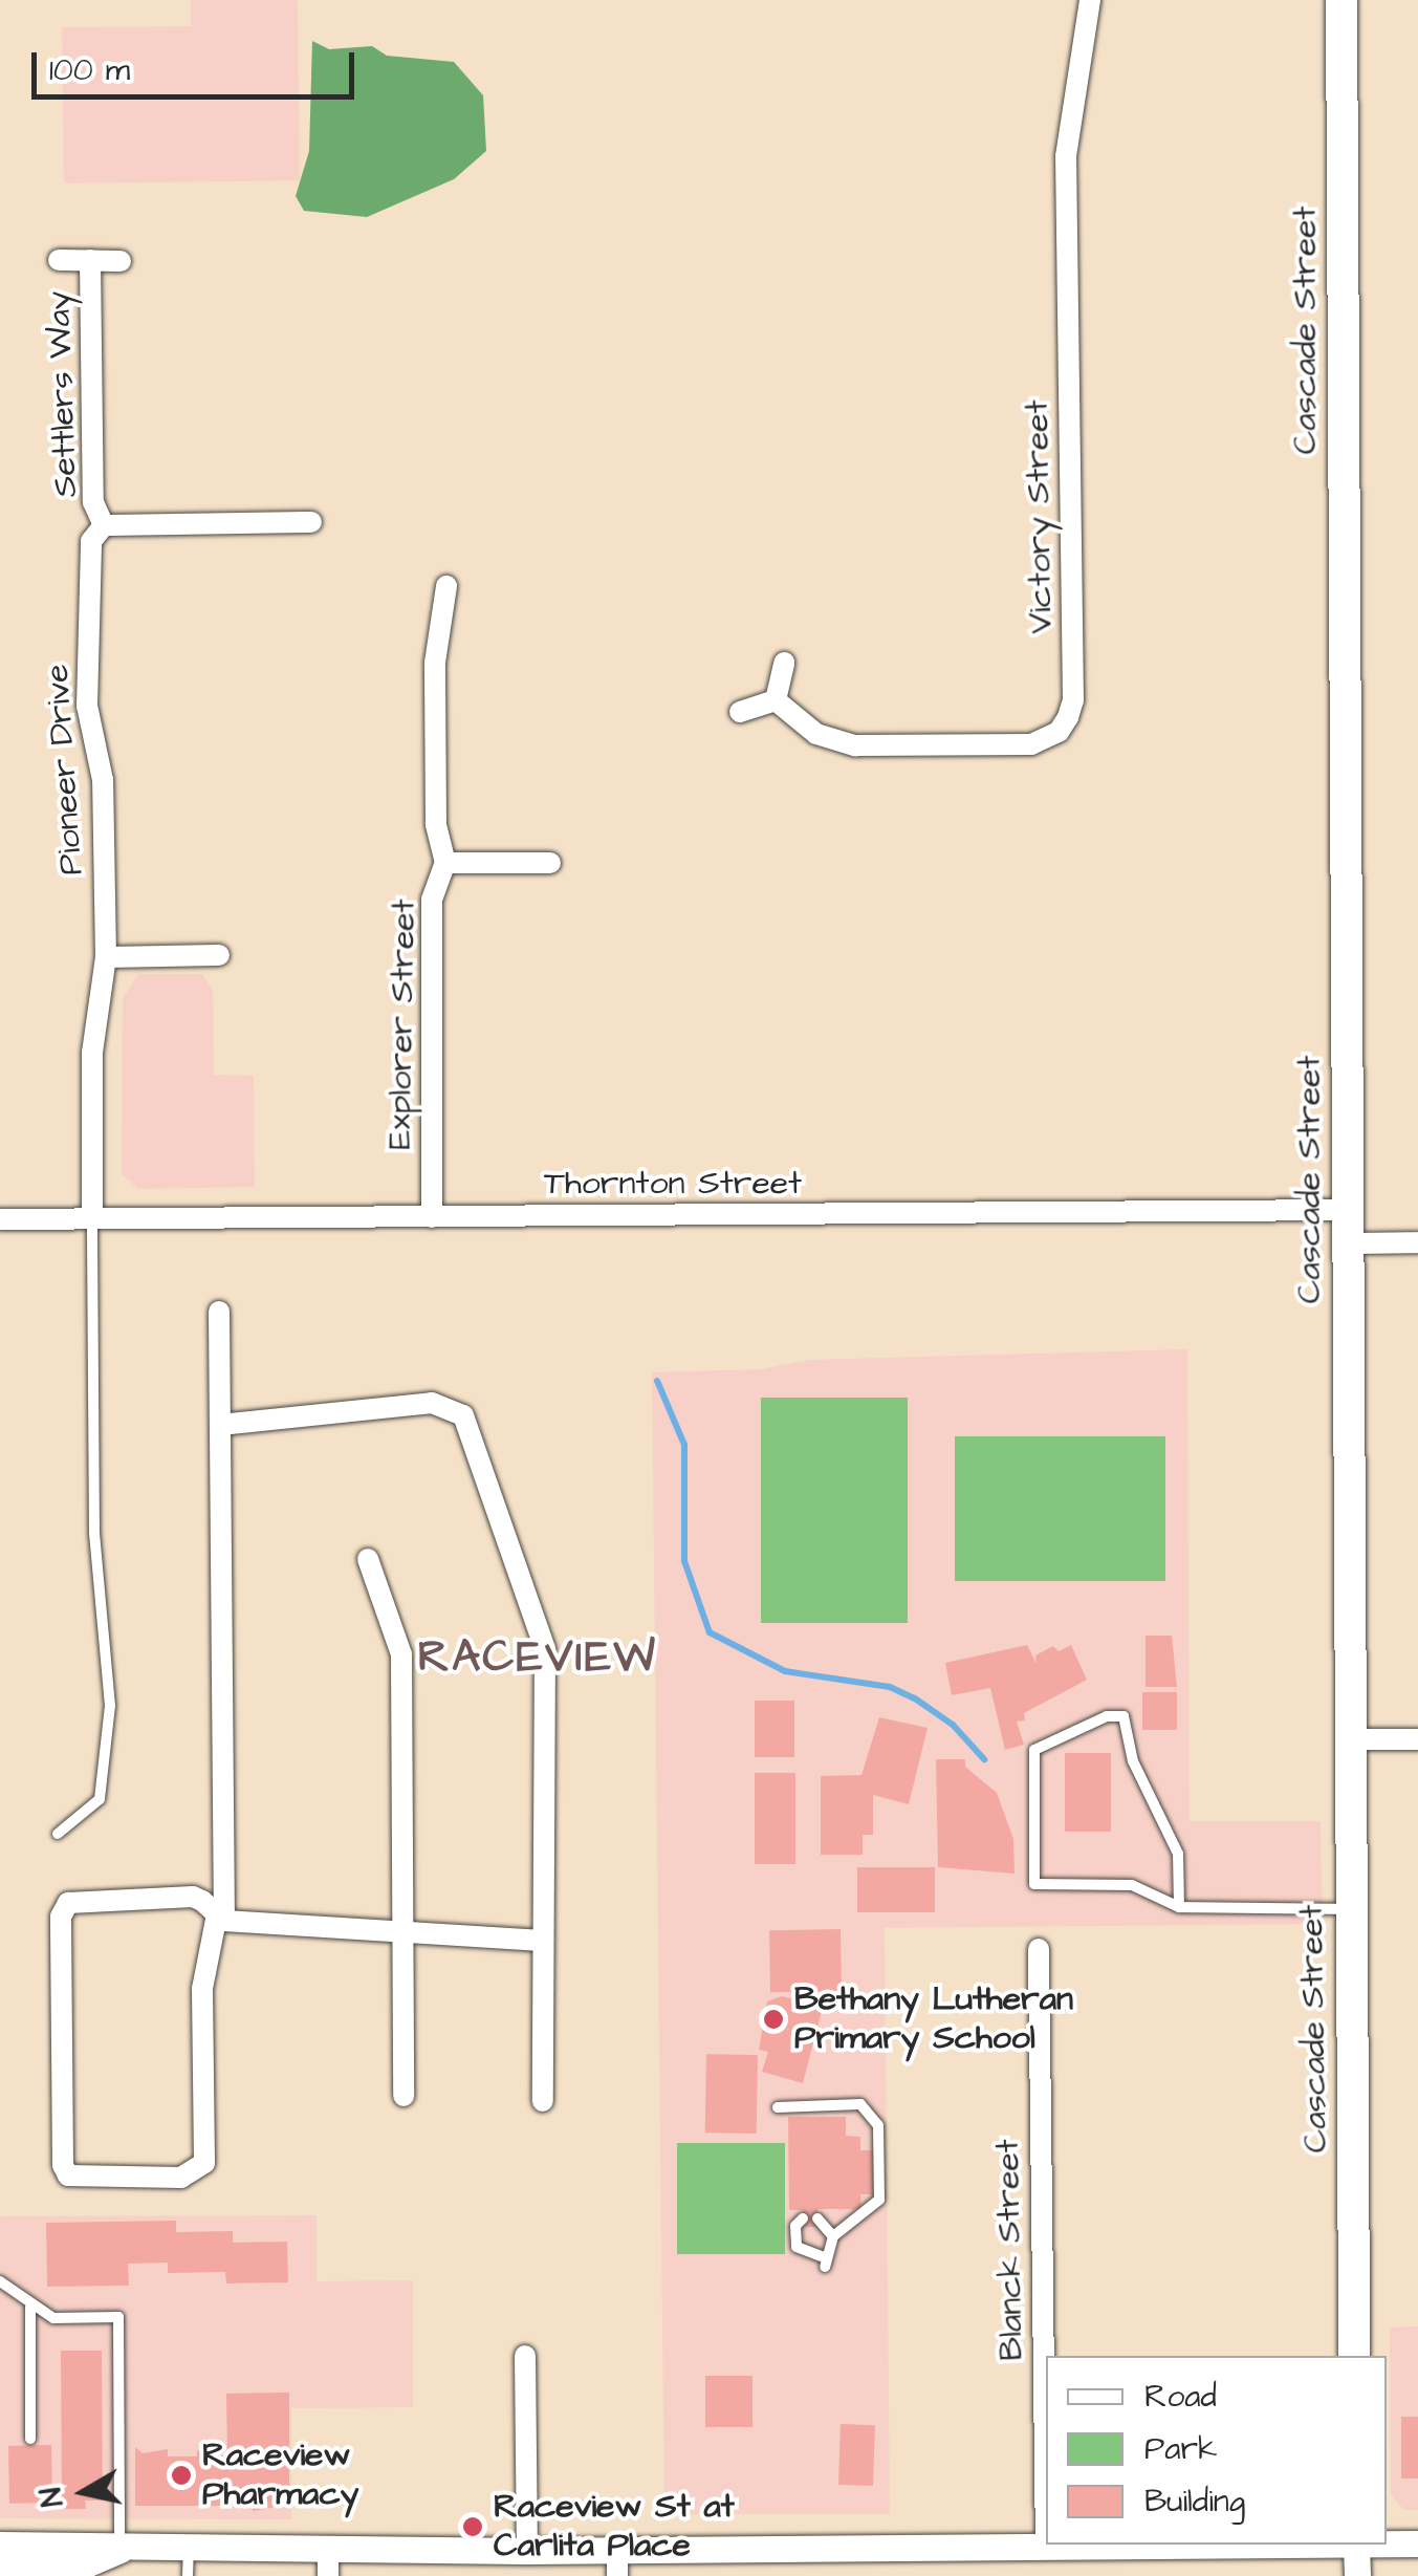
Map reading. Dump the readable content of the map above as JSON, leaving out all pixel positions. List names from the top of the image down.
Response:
{
  "streets": {
    "main road": ["Cascade Street"],
    "street": [
      "Settlers Way",
      "Victory Street",
      "Pioneer Drive",
      "Explorer Street",
      "Thornton Street",
      "Blanck Street"
    ]
  },
  "crossings": [
    ["Cascade Street", "Thornton Street"],
    ["Settlers Way", "Pioneer Drive"],
    ["Pioneer Drive", "Thornton Street"],
    ["Explorer Street", "Thornton Street"]
  ],
  "districts": ["RACEVIEW"],
  "places": ["Bethany Lutheran Primary School", "Raceview Pharmacy", "Raceview St at Carlita Place"],
  "legend": ["Road", "Park", "Building"],
  "scale_bar": "100 m",
  "north": "left"
}
